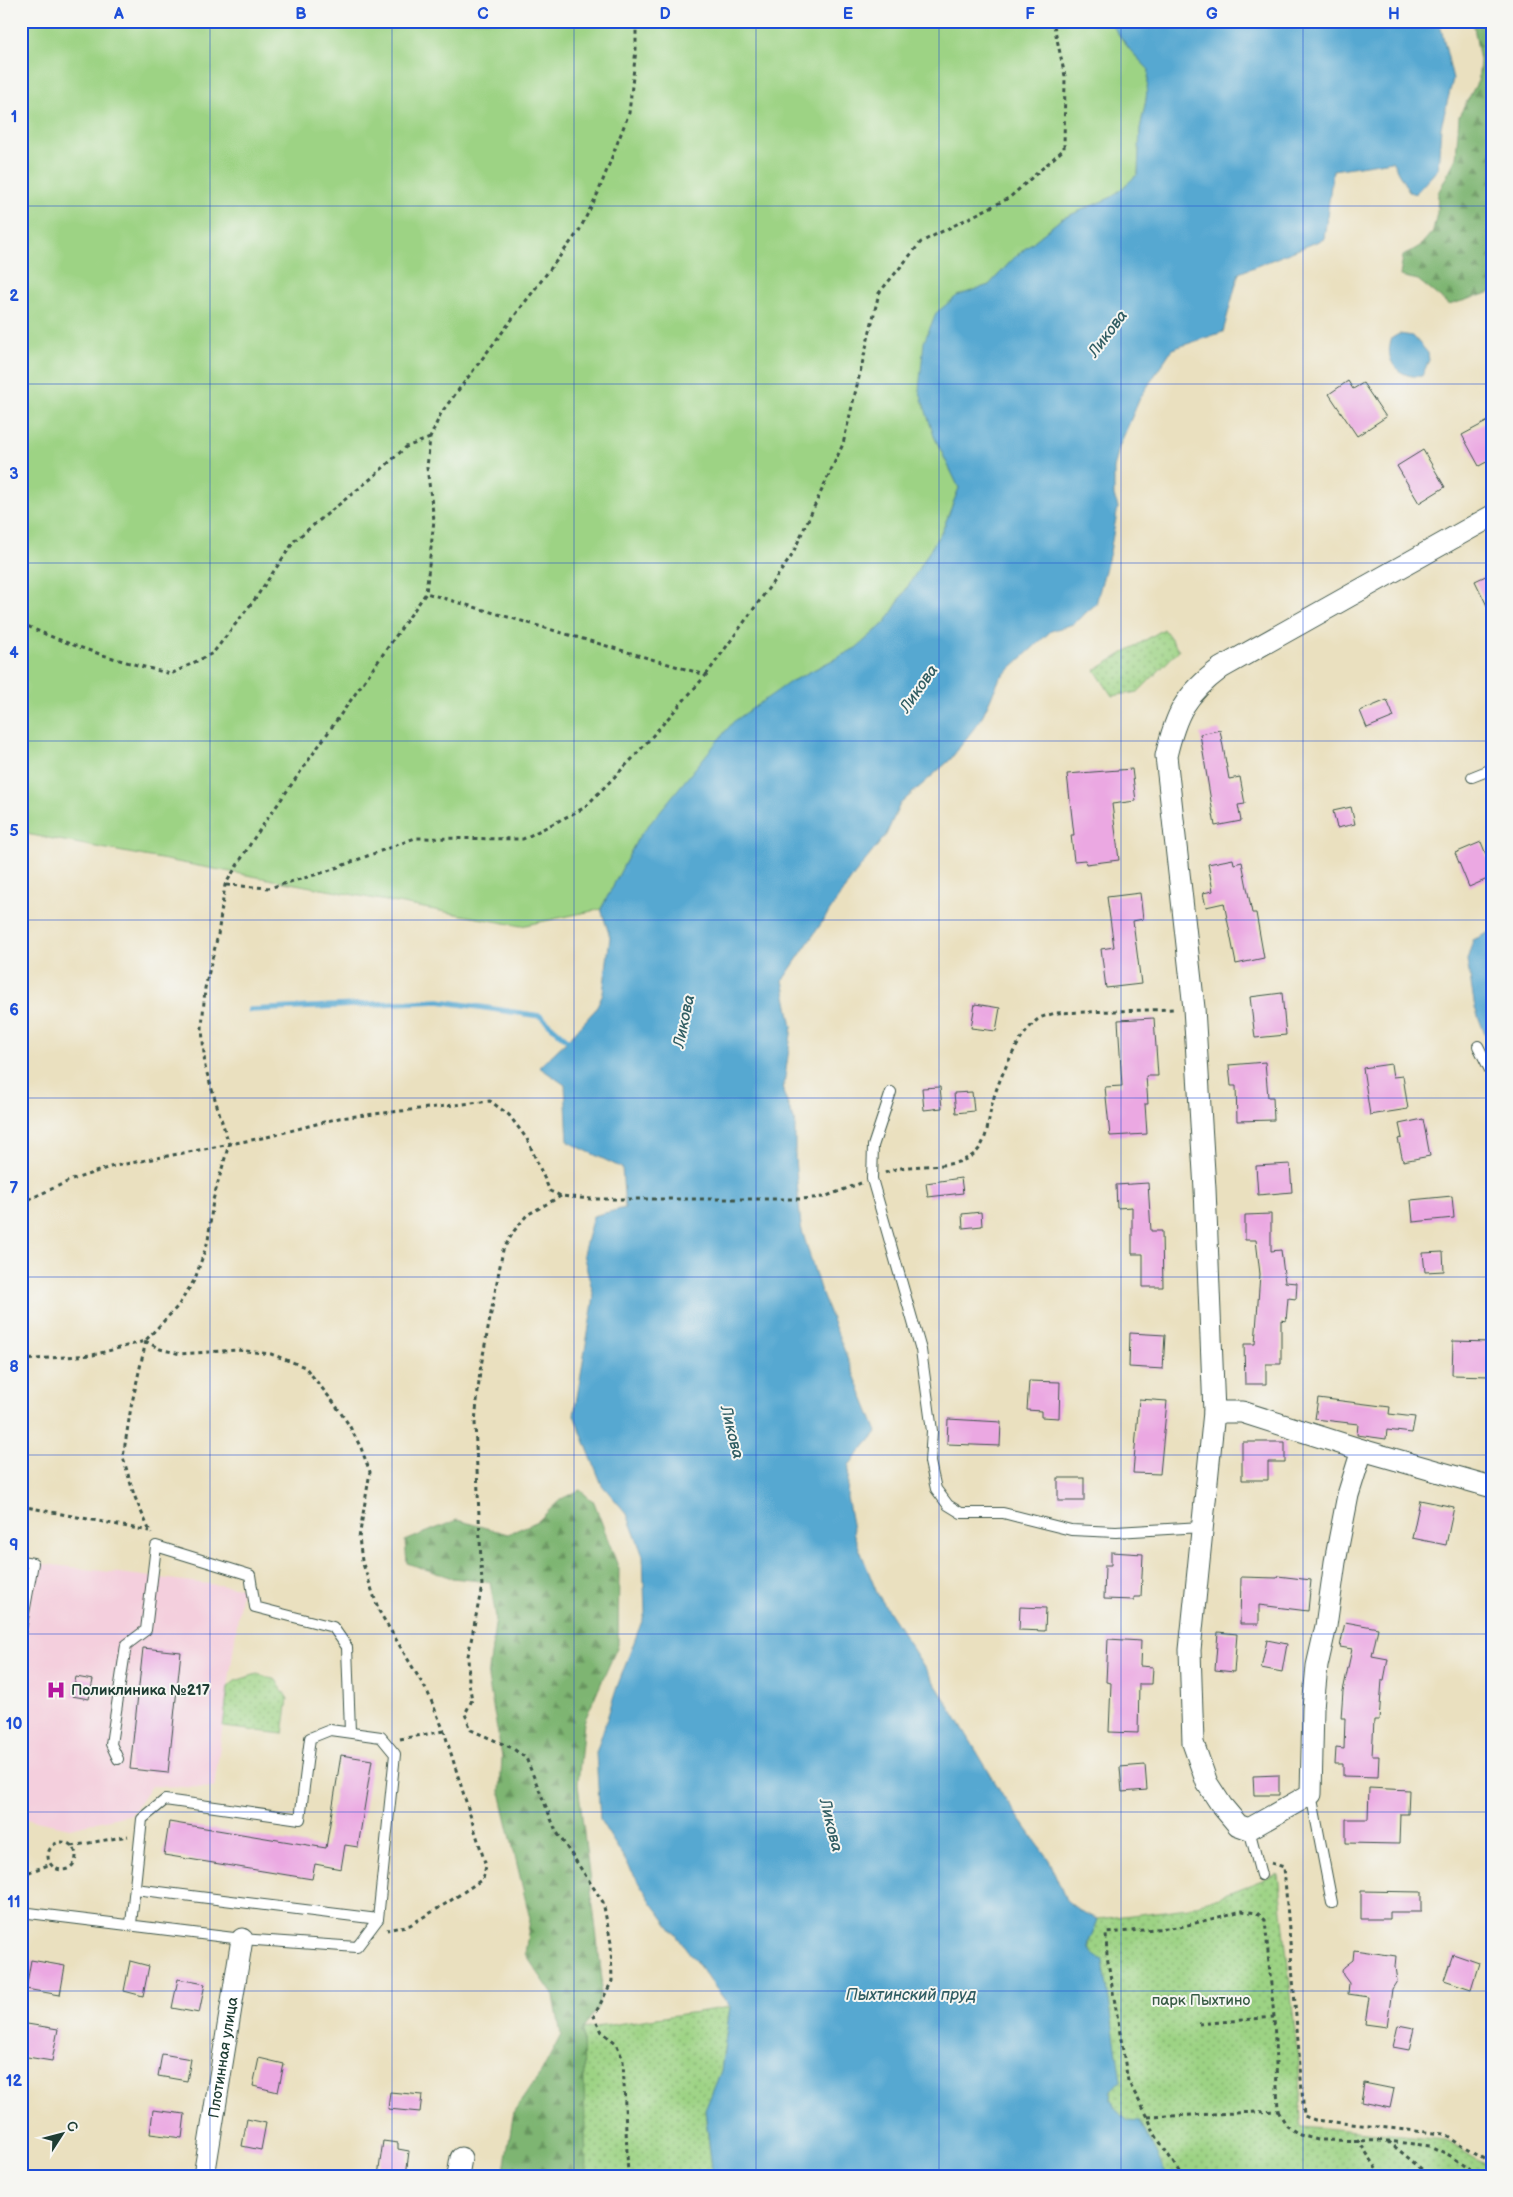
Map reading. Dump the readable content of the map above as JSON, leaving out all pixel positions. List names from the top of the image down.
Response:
{
  "streets": {
    "street": ["Плотинная улица"]
  },
  "water": ["Ликова", "Пыхтинский пруд"],
  "parks": ["парк Пыхтино"],
  "places": {
    "hospital": ["Поликлиника №217"]
  },
  "north": "top right",
  "grid": {
    "columns": [
      "A",
      "B",
      "C",
      "D",
      "E",
      "F",
      "G",
      "H"
    ],
    "rows": [
      "1",
      "2",
      "3",
      "4",
      "5",
      "6",
      "7",
      "8",
      "9",
      "10",
      "11",
      "12"
    ]
  }
}
